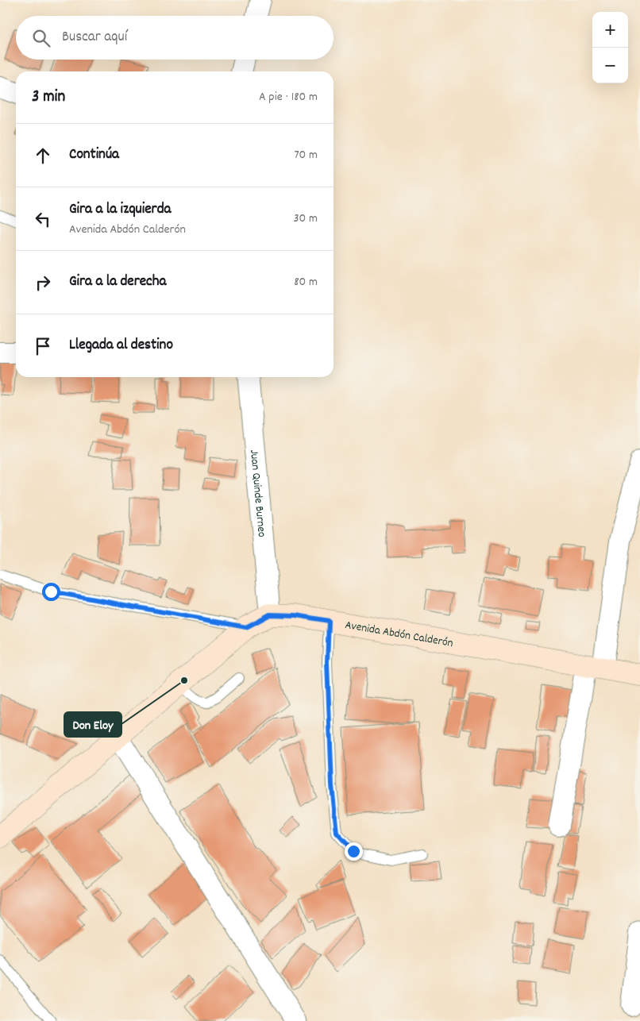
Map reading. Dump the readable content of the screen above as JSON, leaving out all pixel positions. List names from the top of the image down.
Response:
{
  "streets": {
    "street": ["Juan Quinde Burneo", "Avenida Abdón Calderón"]
  },
  "crossings": [
    ["Juan Quinde Burneo", "Avenida Abdón Calderón"]
  ],
  "places": ["Don Eloy"],
  "page": {
    "map_buttons": ["+", "−"],
    "search": "Buscar aquí",
    "heading": ["3 min", "A pie · 180 m"],
    "list": [
      ["Continúa", "70 m"],
      ["Gira a la izquierda", "Avenida Abdón Calderón", "30 m"],
      ["Gira a la derecha", "80 m"],
      "Llegada al destino"
    ]
  }
}
